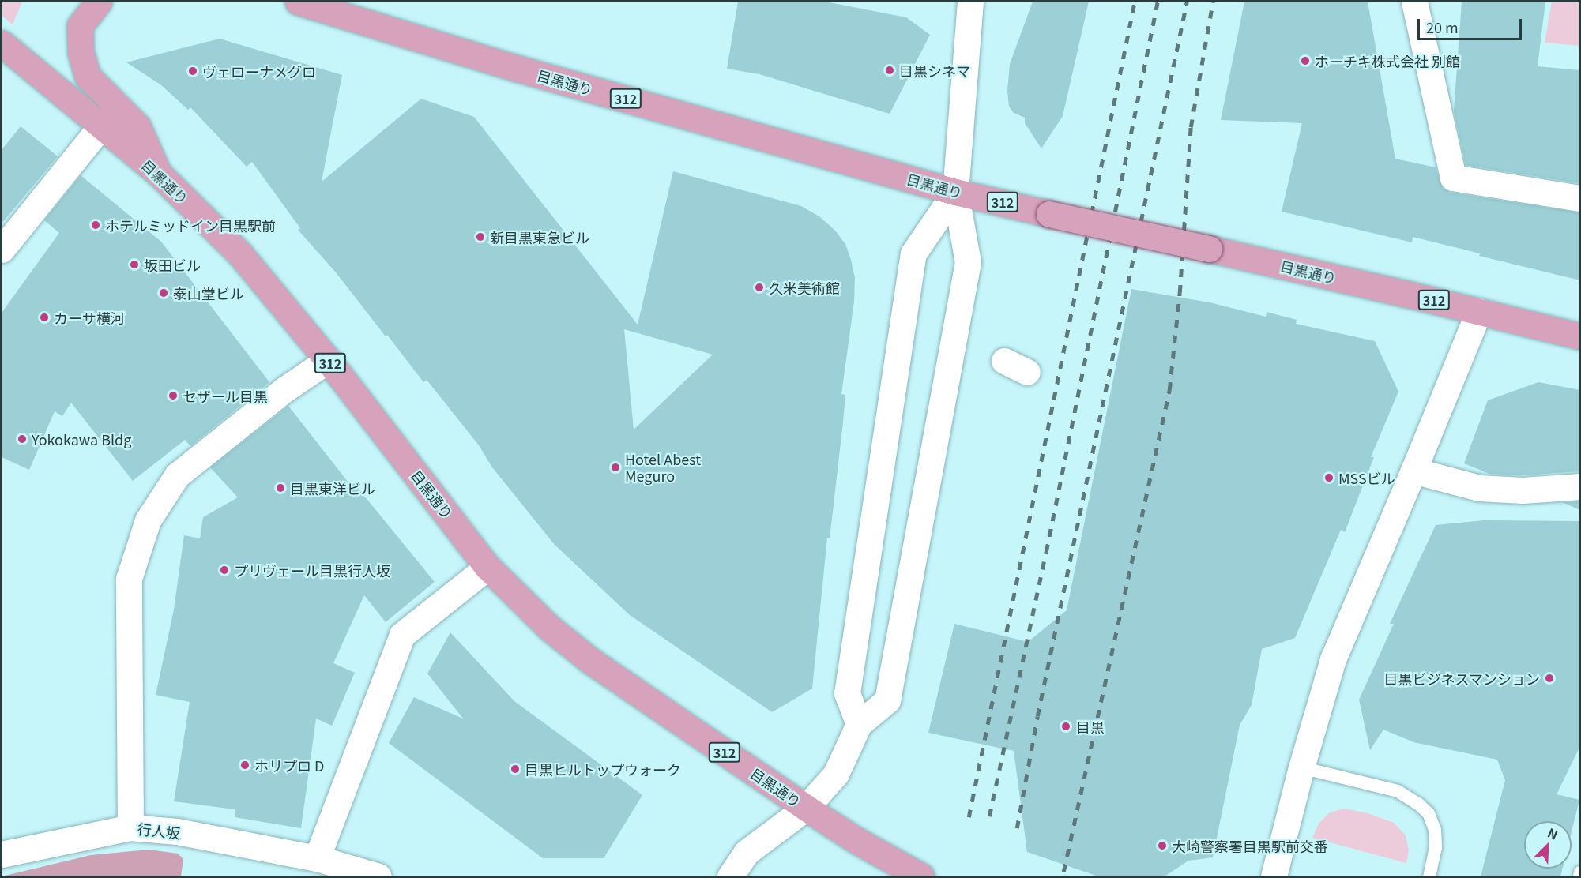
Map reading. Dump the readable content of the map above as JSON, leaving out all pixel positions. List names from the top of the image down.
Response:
{
  "streets": {
    "main road": ["目黒通り", "312"],
    "street": ["行人坂"]
  },
  "places": [
    "ホーチキ株式会社 別館",
    "目黒シネマ",
    "ヴェローナメグロ",
    "ホテルミッドイン目黒駅前",
    "新目黒東急ビル",
    "坂田ビル",
    "久米美術館",
    "泰山堂ビル",
    "カーサ横河",
    "セザール目黒",
    "Yokokawa Bldg",
    "Hotel Abest Meguro",
    "MSSビル",
    "目黒東洋ビル",
    "プリヴェール目黒行人坂",
    "目黒ビジネスマンション",
    "目黒",
    "ホリプロ D",
    "目黒ヒルトップウォーク",
    "大崎警察署目黒駅前交番"
  ],
  "scale_bar": "20 m",
  "north": "top right"
}
